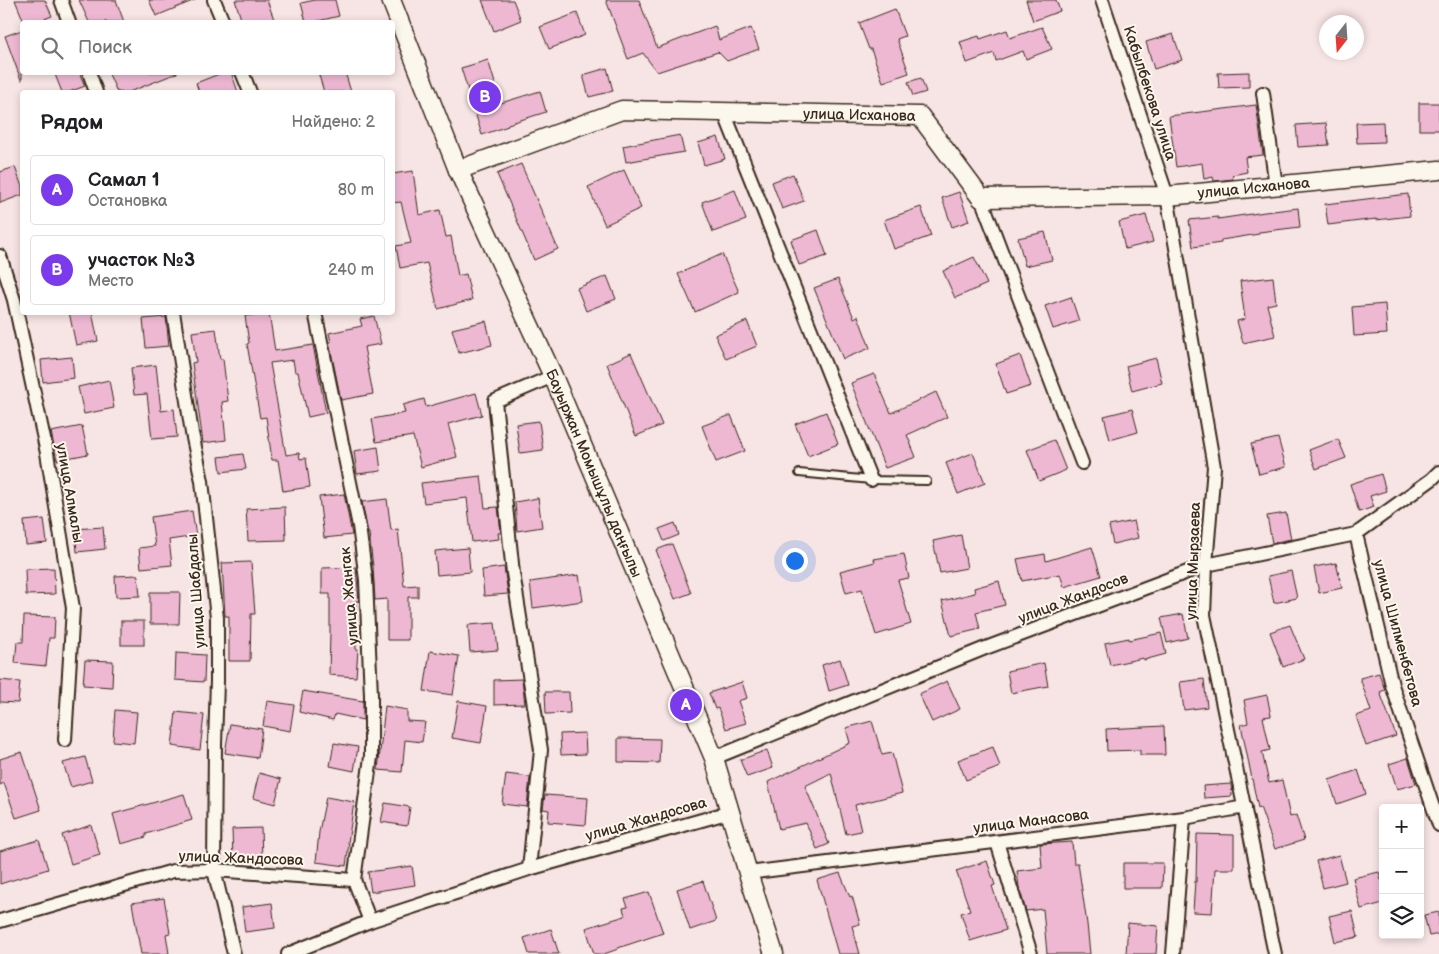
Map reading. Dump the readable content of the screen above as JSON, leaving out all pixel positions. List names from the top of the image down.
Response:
{
  "streets": {
    "main road": ["улица Исханова", "Бауыржан Момышұлы даңғылы"],
    "street": [
      "Кабылбекова улица",
      "улица Алмалы",
      "улица Мырзаева",
      "улица Шабдалы",
      "улица Жангак",
      "улица Жандосов",
      "улица Шилменбетова",
      "улица Жандосова",
      "улица Манасова"
    ]
  },
  "crossings": [
    ["Кабылбекова улица", "улица Исханова"],
    ["Кабылбекова улица", "улица Мырзаева"],
    ["улица Исханова", "Бауыржан Момышұлы даңғылы"],
    ["улица Исханова", "улица Мырзаева"],
    ["Бауыржан Момышұлы даңғылы", "улица Жандосов"],
    ["Бауыржан Момышұлы даңғылы", "улица Жандосова"],
    ["Бауыржан Момышұлы даңғылы", "улица Манасова"],
    ["улица Мырзаева", "улица Жандосов"],
    ["улица Мырзаева", "улица Манасова"],
    ["улица Шабдалы", "улица Жандосова"],
    ["улица Жангак", "улица Жандосова"],
    ["улица Жандосов", "улица Шилменбетова"]
  ],
  "north": "bottom",
  "page": {
    "search": "Поиск",
    "pins": ["B", "A"],
    "heading": ["Рядом", "Найдено: 2"],
    "list": [
      {
        "mark": "A",
        "name": "Самал 1",
        "note": "Остановка",
        "value": "80 m"
      },
      {
        "mark": "B",
        "name": "участок №3",
        "note": "Место",
        "value": "240 m"
      }
    ],
    "map_buttons": ["+", "−"]
  }
}
